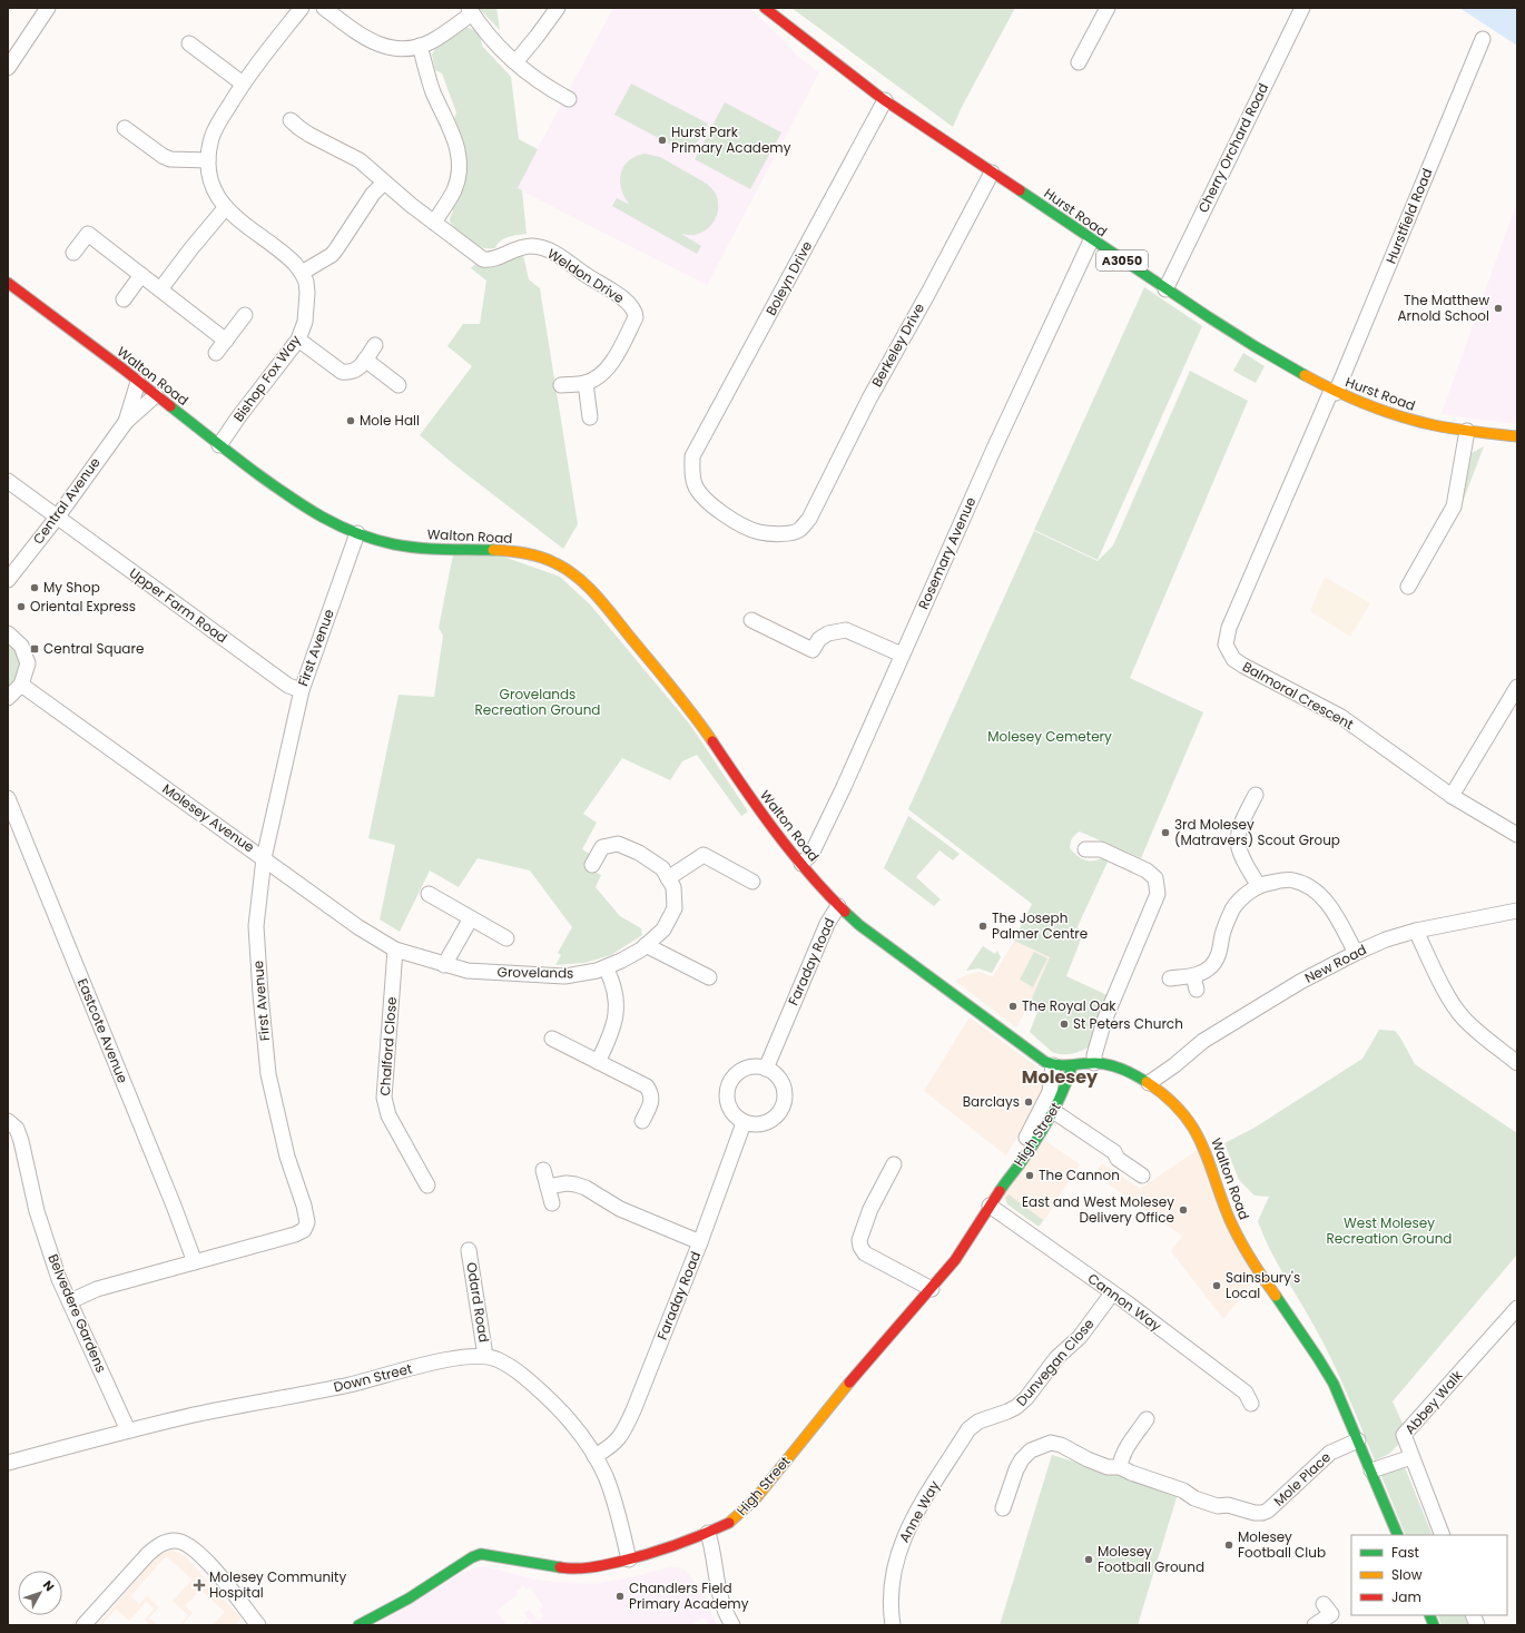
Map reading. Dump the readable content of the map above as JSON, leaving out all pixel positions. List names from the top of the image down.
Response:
{
  "streets": {
    "main road": [
      "Hurst Road",
      "A3050",
      "Walton Road",
      "High Street"
    ],
    "street": [
      "Cherry Orchard Road",
      "Hurstfield Road",
      "Weldon Drive",
      "Boleyn Drive",
      "Berkeley Drive",
      "Bishop Fox Way",
      "Central Avenue",
      "Rosemary Avenue",
      "Upper Farm Road",
      "First Avenue",
      "Balmoral Crescent",
      "Molesey Avenue",
      "Faraday Road",
      "New Road",
      "Grovelands",
      "Eastcote Avenue",
      "Chalford Close",
      "Odard Road",
      "Cannon Way",
      "Belvedere Gardens",
      "Dunvegan Close",
      "Down Street",
      "Abbey Walk",
      "Mole Place",
      "Anne Way"
    ]
  },
  "crossings": [
    ["Cherry Orchard Road", "Hurst Road"],
    ["Hurst Road", "Hurstfield Road"],
    ["Hurst Road", "Boleyn Drive"],
    ["Hurst Road", "Berkeley Drive"],
    ["Hurst Road", "Rosemary Avenue"],
    ["Hurst Road", "Balmoral Crescent"],
    ["Hurstfield Road", "Balmoral Crescent"],
    ["Boleyn Drive", "Berkeley Drive"],
    ["Walton Road", "Bishop Fox Way"],
    ["Walton Road", "Central Avenue"],
    ["Walton Road", "Rosemary Avenue"],
    ["Walton Road", "First Avenue"],
    ["Walton Road", "Faraday Road"],
    ["Walton Road", "New Road"],
    ["Walton Road", "High Street"],
    ["Walton Road", "Mole Place"],
    ["Central Avenue", "Upper Farm Road"],
    ["Upper Farm Road", "First Avenue"],
    ["First Avenue", "Molesey Avenue"],
    ["First Avenue", "Eastcote Avenue"],
    ["First Avenue", "Belvedere Gardens"],
    ["Molesey Avenue", "Grovelands"],
    ["Molesey Avenue", "Chalford Close"],
    ["Faraday Road", "Down Street"],
    ["Grovelands", "Chalford Close"],
    ["High Street", "Cannon Way"],
    ["High Street", "Down Street"],
    ["Odard Road", "Down Street"],
    ["Cannon Way", "Dunvegan Close"],
    ["Belvedere Gardens", "Down Street"],
    ["Dunvegan Close", "Anne Way"]
  ],
  "districts": ["Molesey"],
  "parks": ["Grovelands Recreation Ground", "Molesey Cemetery", "West Molesey Recreation Ground"],
  "places": {
    "other": [
      "Hurst Park Primary Academy",
      "The Matthew Arnold School",
      "Mole Hall",
      "My Shop",
      "Oriental Express",
      "3rd Molesey (Matravers) Scout Group",
      "The Joseph Palmer Centre",
      "The Royal Oak",
      "St Peters Church",
      "Barclays",
      "The Cannon",
      "East and West Molesey Delivery Office",
      "Sainsbury's Local",
      "Molesey Football Club",
      "Molesey Football Ground",
      "Chandlers Field Primary Academy"
    ],
    "transit": ["Central Square"],
    "health": ["Molesey Community Hospital"]
  },
  "legend": ["Fast", "Slow", "Jam"],
  "north": "top right"
}
